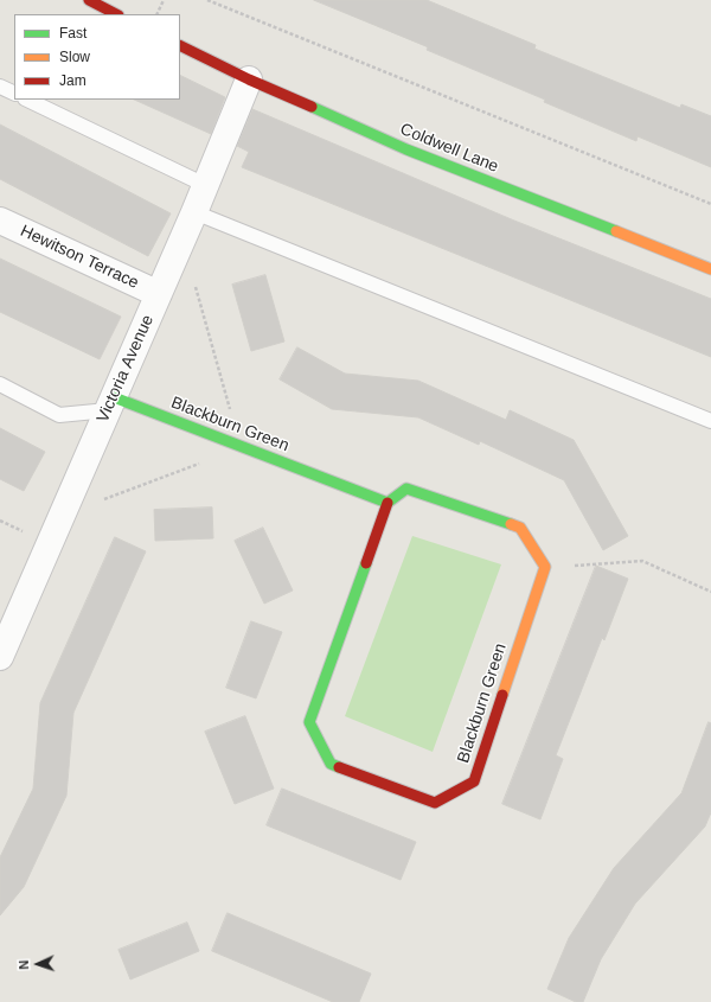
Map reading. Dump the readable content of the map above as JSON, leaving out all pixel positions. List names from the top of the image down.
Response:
{
  "streets": {
    "street": [
      "Coldwell Lane",
      "Hewitson Terrace",
      "Victoria Avenue",
      "Blackburn Green"
    ]
  },
  "crossings": [
    ["Coldwell Lane", "Victoria Avenue"],
    ["Hewitson Terrace", "Victoria Avenue"],
    ["Victoria Avenue", "Blackburn Green"]
  ],
  "legend": ["Fast", "Slow", "Jam"],
  "north": "left"
}
